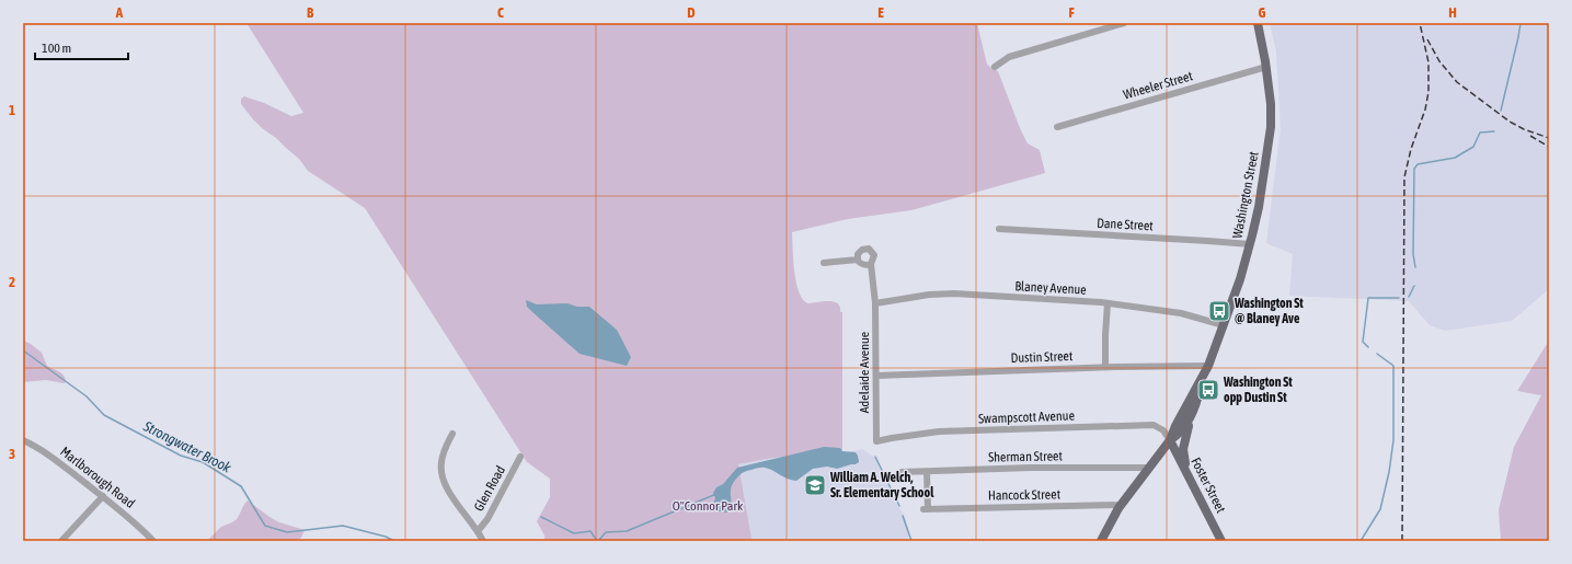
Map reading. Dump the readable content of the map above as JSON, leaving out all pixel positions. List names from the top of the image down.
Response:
{
  "streets": {
    "main road": ["Washington Street", "Foster Street"],
    "street": [
      "Wheeler Street",
      "Dane Street",
      "Blaney Avenue",
      "Dustin Street",
      "Adelaide Avenue",
      "Swampscott Avenue",
      "Sherman Street",
      "Marlborough Road",
      "Glen Road",
      "Hancock Street"
    ]
  },
  "crossings": [
    ["Wheeler Street", "Washington Street"],
    ["Washington Street", "Dane Street"],
    ["Washington Street", "Blaney Avenue"],
    ["Washington Street", "Dustin Street"],
    ["Washington Street", "Swampscott Avenue"],
    ["Washington Street", "Sherman Street"],
    ["Washington Street", "Foster Street"],
    ["Washington Street", "Hancock Street"],
    ["Blaney Avenue", "Adelaide Avenue"],
    ["Dustin Street", "Adelaide Avenue"],
    ["Adelaide Avenue", "Swampscott Avenue"],
    ["Swampscott Avenue", "Foster Street"],
    ["Sherman Street", "Hancock Street"]
  ],
  "water": ["Strongwater Brook"],
  "parks": ["O\"Connor Park"],
  "places": {
    "bus stop": ["Washington St @ Blaney Ave", "Washington St opp Dustin St"],
    "school or university": ["William A. Welch, Sr. Elementary School"]
  },
  "scale_bar": "100 m",
  "grid": {
    "columns": [
      "A",
      "B",
      "C",
      "D",
      "E",
      "F",
      "G",
      "H"
    ],
    "rows": ["1", "2", "3"]
  }
}
